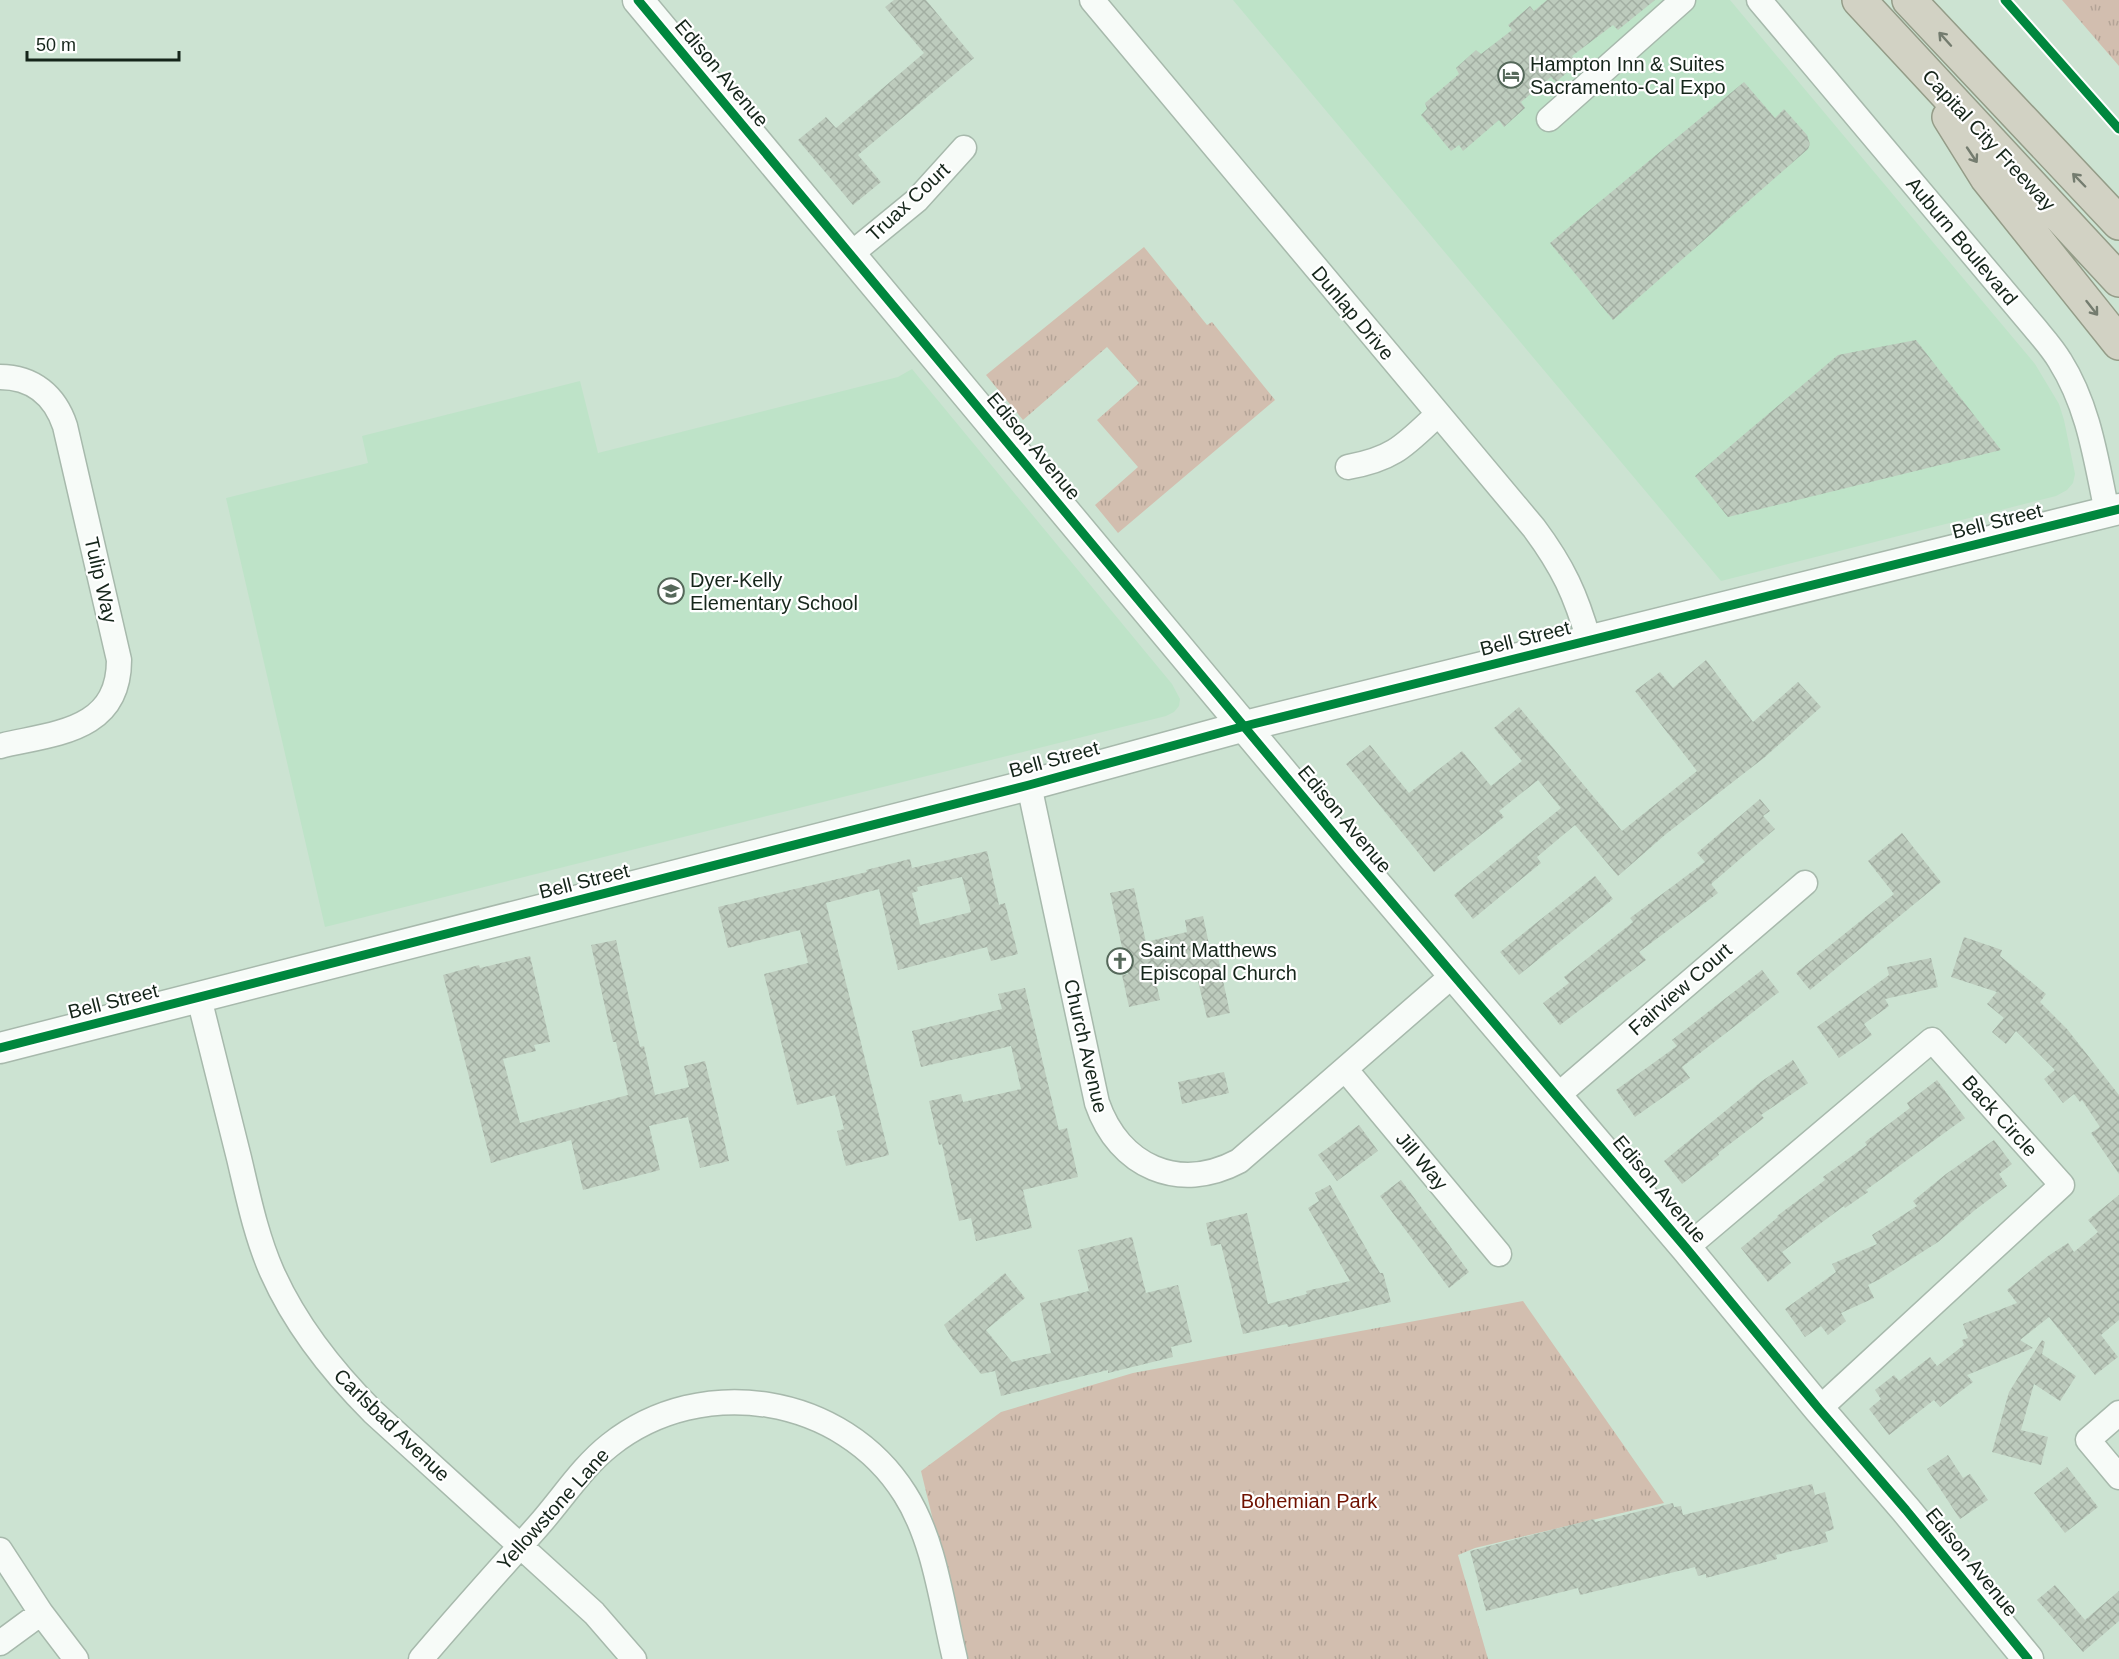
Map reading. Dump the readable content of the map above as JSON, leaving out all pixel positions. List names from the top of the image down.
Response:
{
  "streets": {
    "highway": ["Capital City Freeway"],
    "street": [
      "Edison Avenue",
      "Truax Court",
      "Auburn Boulevard",
      "Dunlap Drive",
      "Bell Street",
      "Tulip Way",
      "Fairview Court",
      "Church Avenue",
      "Back Circle",
      "Jill Way",
      "Carlsbad Avenue",
      "Yellowstone Lane"
    ]
  },
  "crossings": [
    ["Edison Avenue", "Truax Court"],
    ["Edison Avenue", "Bell Street"],
    ["Edison Avenue", "Fairview Court"],
    ["Edison Avenue", "Church Avenue"],
    ["Edison Avenue", "Back Circle"],
    ["Auburn Boulevard", "Bell Street"],
    ["Dunlap Drive", "Bell Street"],
    ["Bell Street", "Church Avenue"],
    ["Bell Street", "Carlsbad Avenue"],
    ["Church Avenue", "Jill Way"],
    ["Carlsbad Avenue", "Yellowstone Lane"]
  ],
  "parks": ["Bohemian Park"],
  "places": {
    "hotel": ["Hampton Inn & Suites Sacramento-Cal Expo"],
    "school or university": ["Dyer-Kelly Elementary School"],
    "church": ["Saint Matthews Episcopal Church"]
  },
  "scale_bar": "50 m"
}
